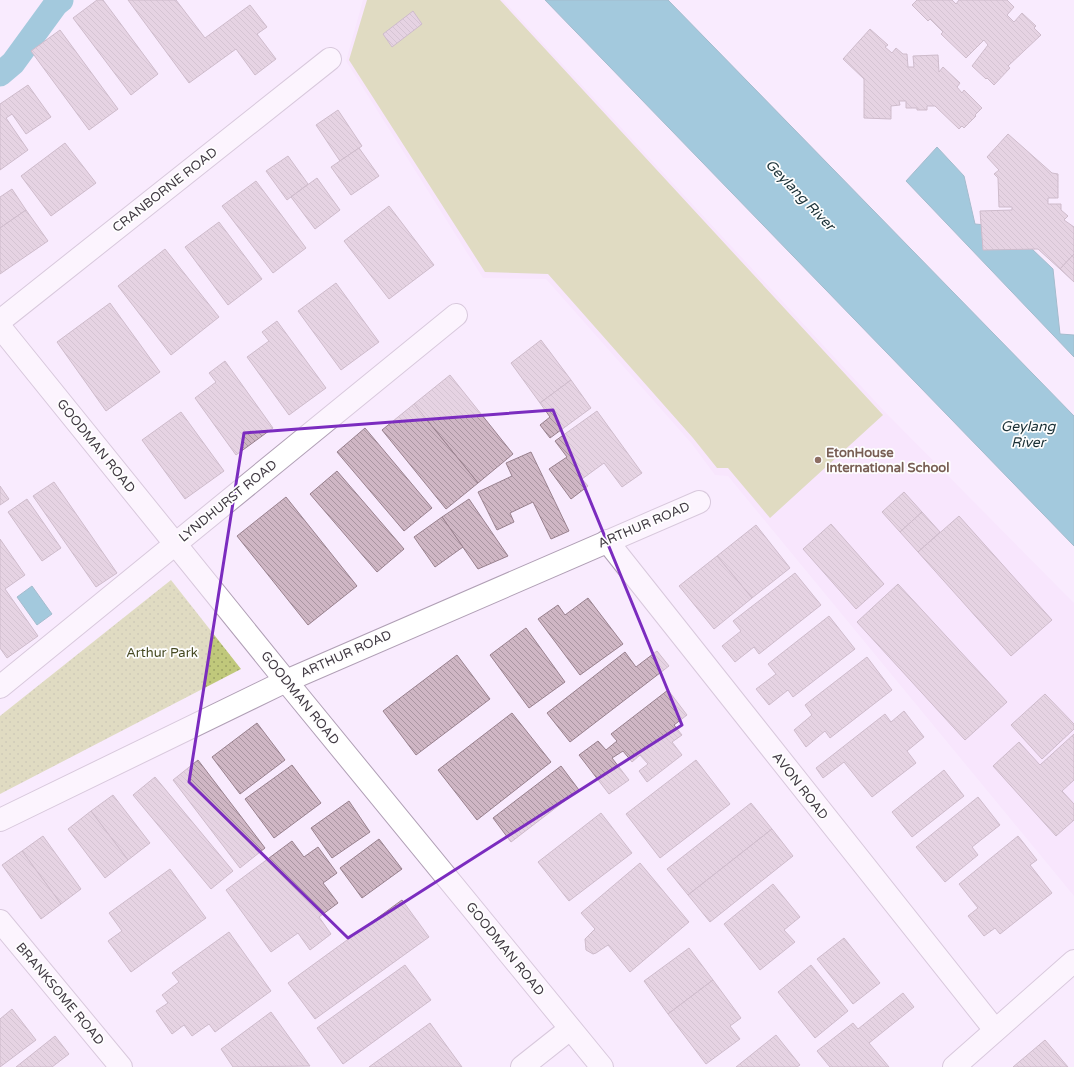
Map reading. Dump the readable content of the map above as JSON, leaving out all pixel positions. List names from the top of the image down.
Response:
{
  "streets": {
    "street": [
      "CRANBORNE ROAD",
      "GOODMAN ROAD",
      "LYNDHURST ROAD",
      "ARTHUR ROAD",
      "AVON ROAD",
      "BRANKSOME ROAD"
    ]
  },
  "crossings": [
    ["GOODMAN ROAD", "LYNDHURST ROAD"],
    ["GOODMAN ROAD", "ARTHUR ROAD"],
    ["ARTHUR ROAD", "AVON ROAD"]
  ],
  "water": ["Geylang River"],
  "parks": ["Arthur Park"],
  "places": ["EtonHouse International School"]
}
